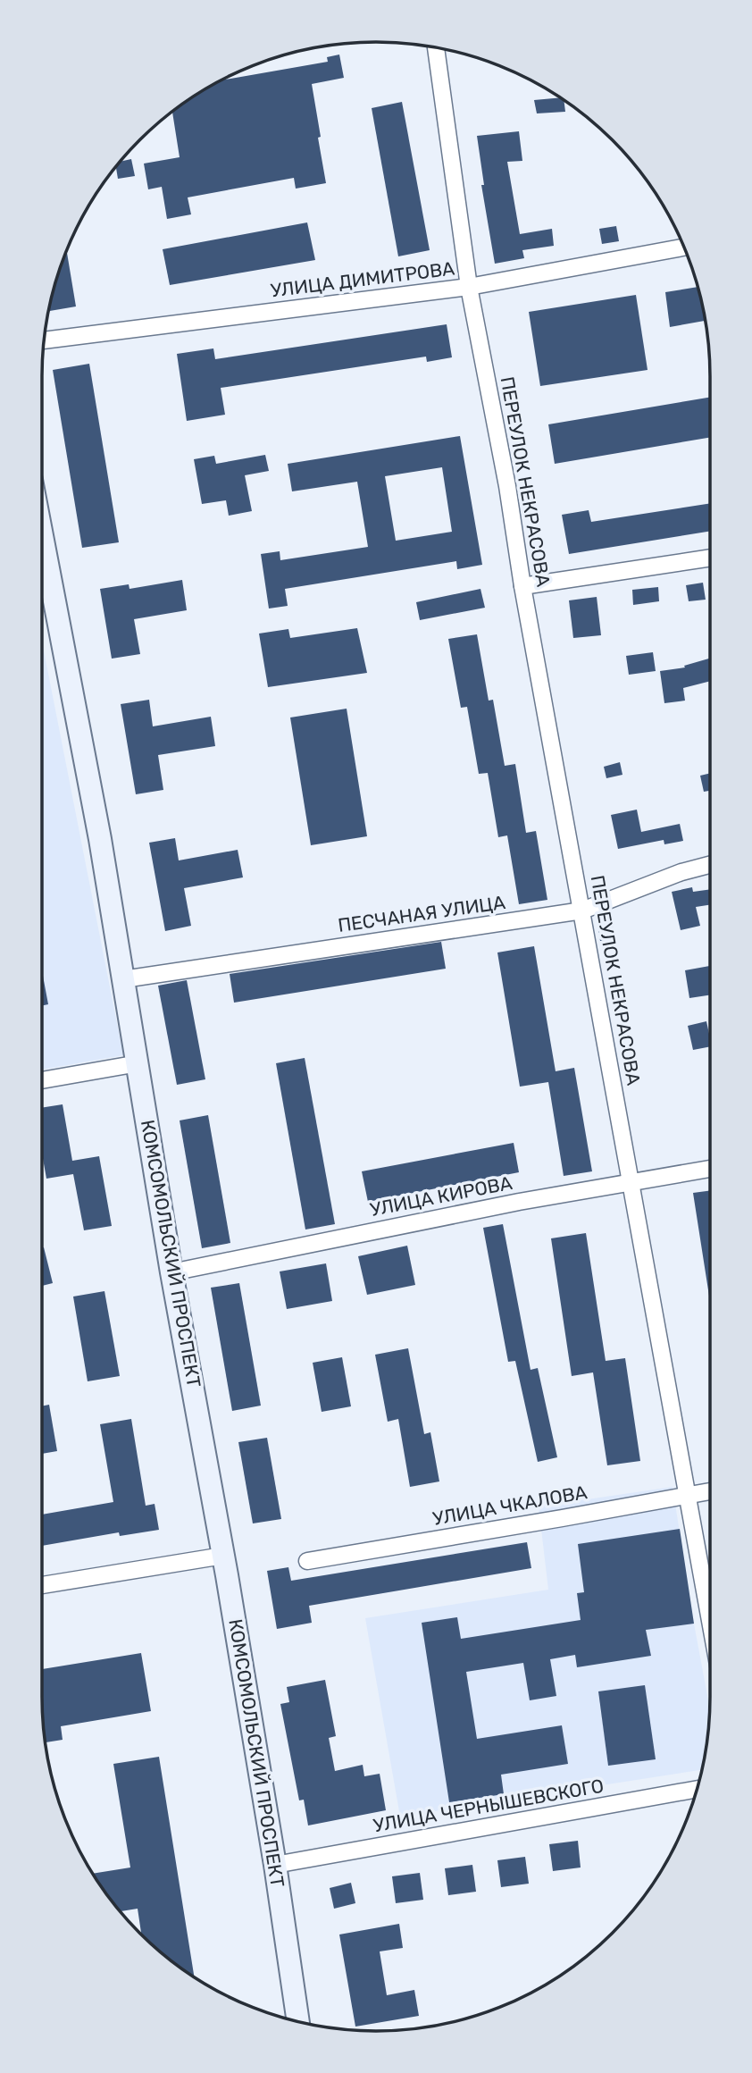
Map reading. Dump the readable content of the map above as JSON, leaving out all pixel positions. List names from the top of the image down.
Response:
{
  "streets": {
    "main road": ["КОМСОМОЛЬСКИЙ ПРОСПЕКТ"],
    "street": [
      "УЛИЦА ДИМИТРОВА",
      "ПЕРЕУЛОК НЕКРАСОВА",
      "ПЕСЧАНАЯ УЛИЦА",
      "УЛИЦА КИРОВА",
      "УЛИЦА ЧКАЛОВА",
      "УЛИЦА ЧЕРНЫШЕВСКОГО"
    ]
  },
  "crossings": [
    ["УЛИЦА ДИМИТРОВА", "ПЕРЕУЛОК НЕКРАСОВА"],
    ["ПЕРЕУЛОК НЕКРАСОВА", "ПЕСЧАНАЯ УЛИЦА"],
    ["ПЕРЕУЛОК НЕКРАСОВА", "УЛИЦА КИРОВА"],
    ["ПЕРЕУЛОК НЕКРАСОВА", "УЛИЦА ЧКАЛОВА"],
    ["ПЕСЧАНАЯ УЛИЦА", "КОМСОМОЛЬСКИЙ ПРОСПЕКТ"],
    ["УЛИЦА КИРОВА", "КОМСОМОЛЬСКИЙ ПРОСПЕКТ"],
    ["КОМСОМОЛЬСКИЙ ПРОСПЕКТ", "УЛИЦА ЧЕРНЫШЕВСКОГО"]
  ]
}
